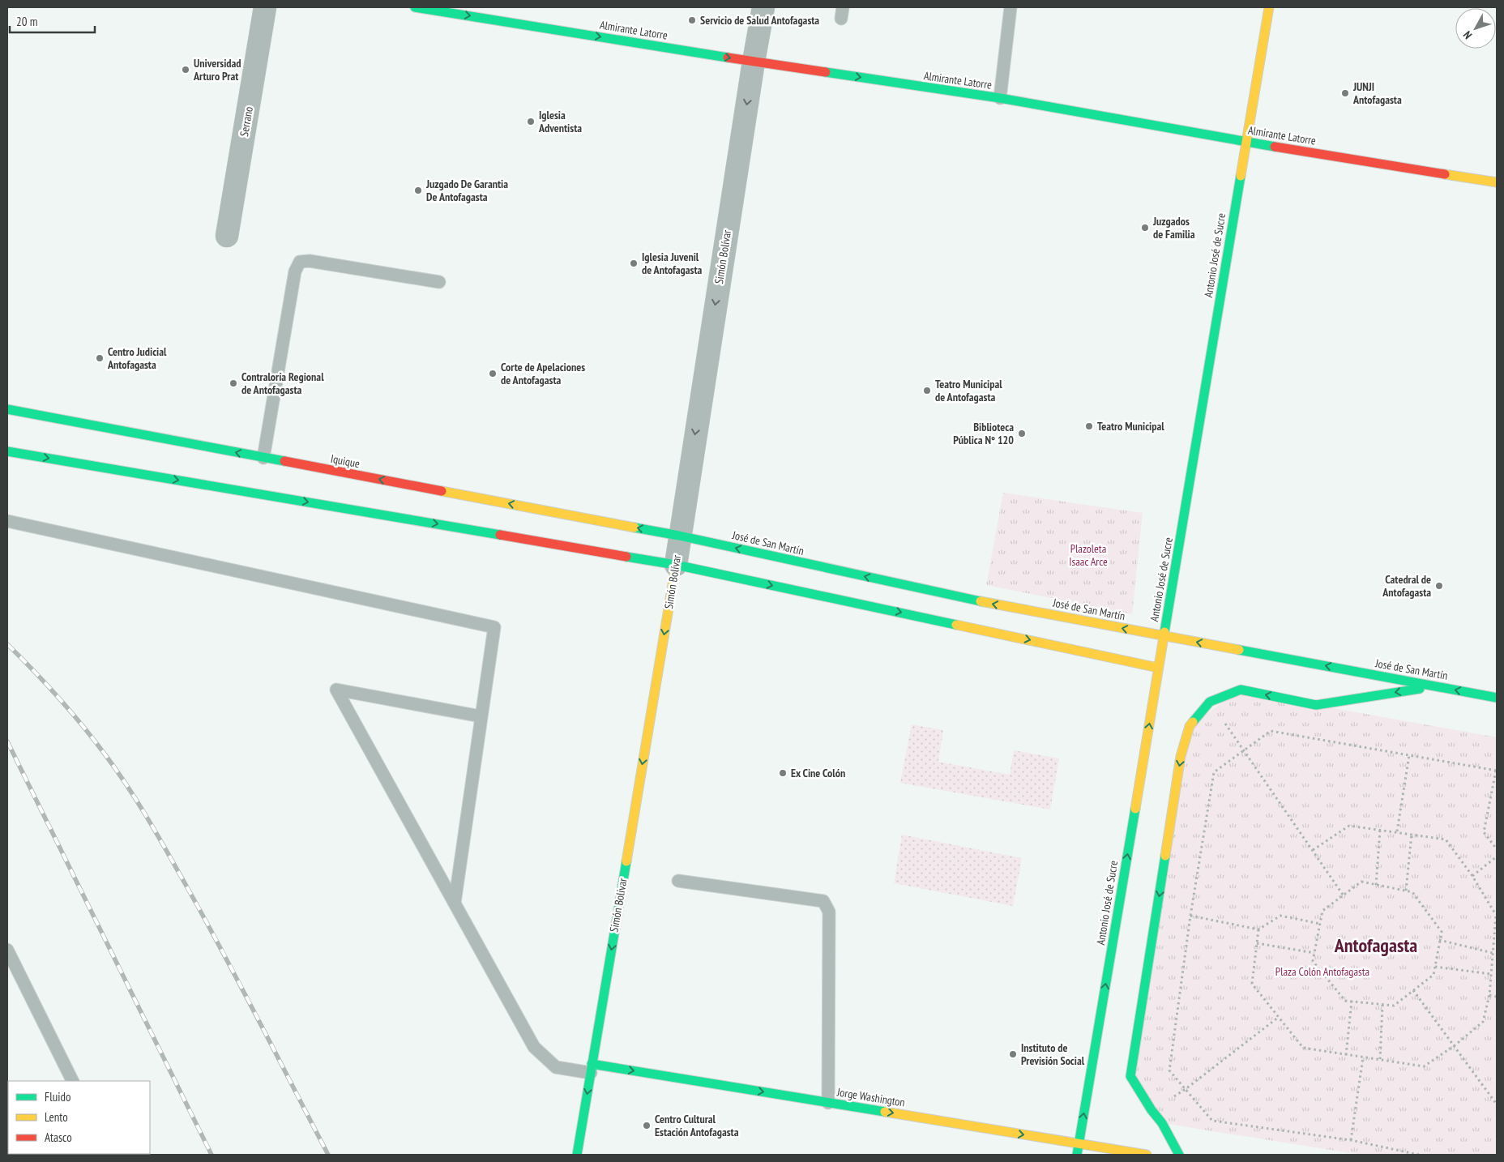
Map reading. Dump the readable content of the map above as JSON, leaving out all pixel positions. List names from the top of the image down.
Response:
{
  "streets": {
    "street": [
      "Almirante Latorre",
      "Serrano",
      "Antonio José de Sucre",
      "Simón Bolívar",
      "Iquique",
      "José de San Martín",
      "Jorge Washington"
    ]
  },
  "crossings": [
    ["Almirante Latorre", "Antonio José de Sucre"],
    ["Almirante Latorre", "Simón Bolívar"],
    ["Antonio José de Sucre", "José de San Martín"],
    ["Antonio José de Sucre", "Jorge Washington"],
    ["Simón Bolívar", "Iquique"],
    ["Simón Bolívar", "José de San Martín"],
    ["Simón Bolívar", "Jorge Washington"],
    ["Iquique", "José de San Martín"]
  ],
  "one_way": ["Almirante Latorre", "Simón Bolívar", "Jorge Washington"],
  "districts": ["Antofagasta"],
  "parks": ["Plazoleta Isaac Arce", "Plaza Colón Antofagasta"],
  "places": [
    "Servicio de Salud Antofagasta",
    "Universidad Arturo Prat",
    "JUNJI Antofagasta",
    "Iglesia Adventista",
    "Juzgado De Garantia De Antofagasta",
    "Juzgados de Familia",
    "Iglesia Juvenil de Antofagasta",
    "Centro Judicial Antofagasta",
    "Corte de Apelaciones de Antofagasta",
    "Contraloría Regional de Antofagasta",
    "Teatro Municipal de Antofagasta",
    "Teatro Municipal",
    "Biblioteca Pública N° 120",
    "Catedral de Antofagasta",
    "Ex Cine Colón",
    "Instituto de Previsión Social",
    "Centro Cultural Estación Antofagasta"
  ],
  "legend": ["Fluido", "Lento", "Atasco"],
  "scale_bar": "20 m",
  "north": "bottom left"
}
